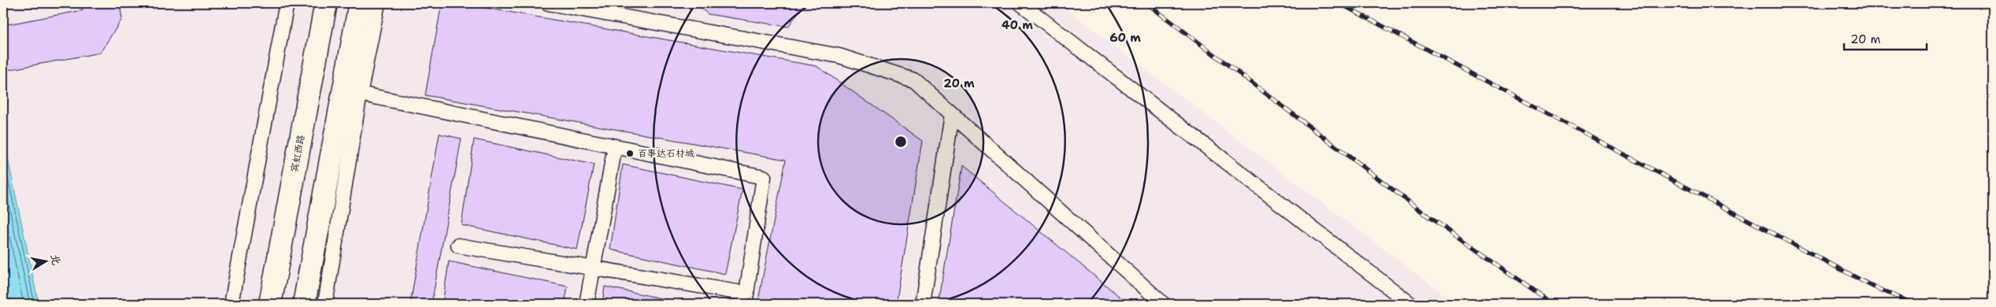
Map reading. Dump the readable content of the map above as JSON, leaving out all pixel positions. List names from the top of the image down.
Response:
{
  "streets": {
    "main road": ["宾虹西路"]
  },
  "places": ["百事达石材城"],
  "scale_bar": "20 m",
  "north": "right",
  "rings": ["40 m", "60 m", "20 m"]
}
